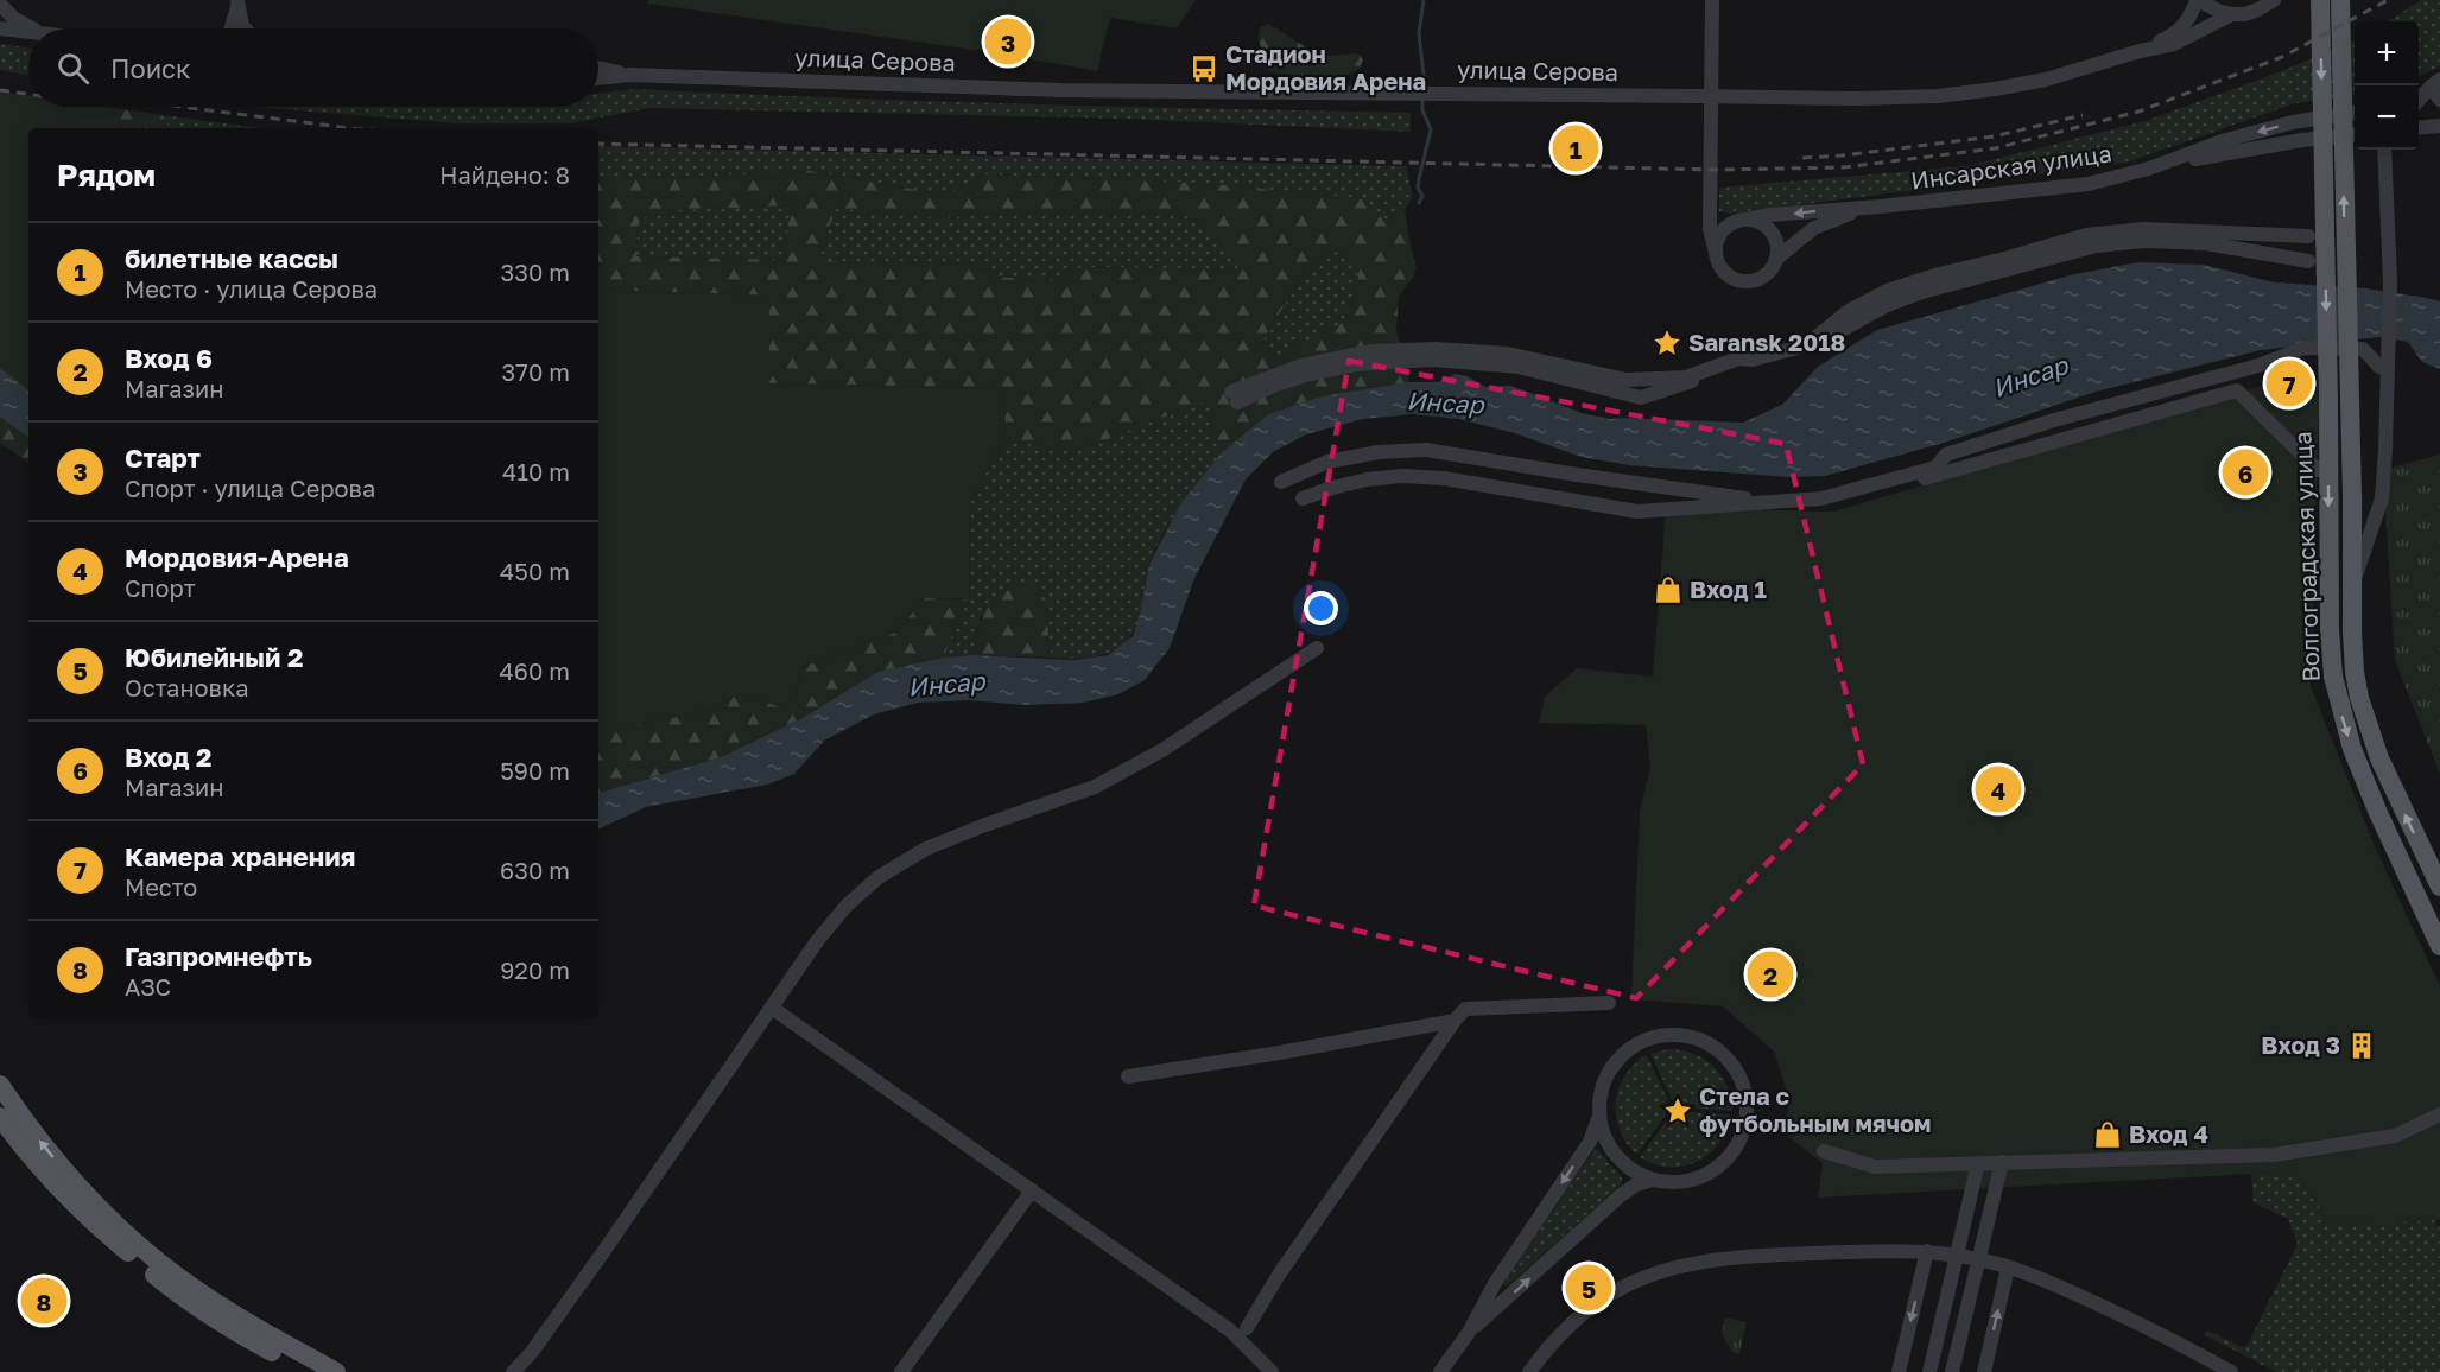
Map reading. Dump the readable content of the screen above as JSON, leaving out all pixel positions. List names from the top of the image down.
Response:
{
  "streets": {
    "main road": ["Волгоградская улица"],
    "street": ["улица Серова", "Инсарская улица"]
  },
  "water": ["Инсар"],
  "places": {
    "bus stop": ["Стадион Мордовия Арена"],
    "place": ["Saransk 2018", "Стела с футбольным мячом"],
    "shop": ["Вход 1", "Вход 4"],
    "building": ["Вход 3"]
  },
  "page": {
    "pins": [
      "3",
      "1",
      "7",
      "6",
      "4",
      "2",
      "5",
      "8"
    ],
    "map_buttons": ["+", "−"],
    "search": "Поиск",
    "heading": ["Рядом", "Найдено: 8"],
    "list": [
      {
        "mark": "1",
        "name": "билетные кассы",
        "note": "Место · улица Серова",
        "value": "330 m"
      },
      {
        "mark": "2",
        "name": "Вход 6",
        "note": "Магазин",
        "value": "370 m"
      },
      {
        "mark": "3",
        "name": "Старт",
        "note": "Спорт · улица Серова",
        "value": "410 m"
      },
      {
        "mark": "4",
        "name": "Мордовия-Арена",
        "note": "Спорт",
        "value": "450 m"
      },
      {
        "mark": "5",
        "name": "Юбилейный 2",
        "note": "Остановка",
        "value": "460 m"
      },
      {
        "mark": "6",
        "name": "Вход 2",
        "note": "Магазин",
        "value": "590 m"
      },
      {
        "mark": "7",
        "name": "Камера хранения",
        "note": "Место",
        "value": "630 m"
      },
      {
        "mark": "8",
        "name": "Газпромнефть",
        "note": "АЗС",
        "value": "920 m"
      }
    ]
  }
}
